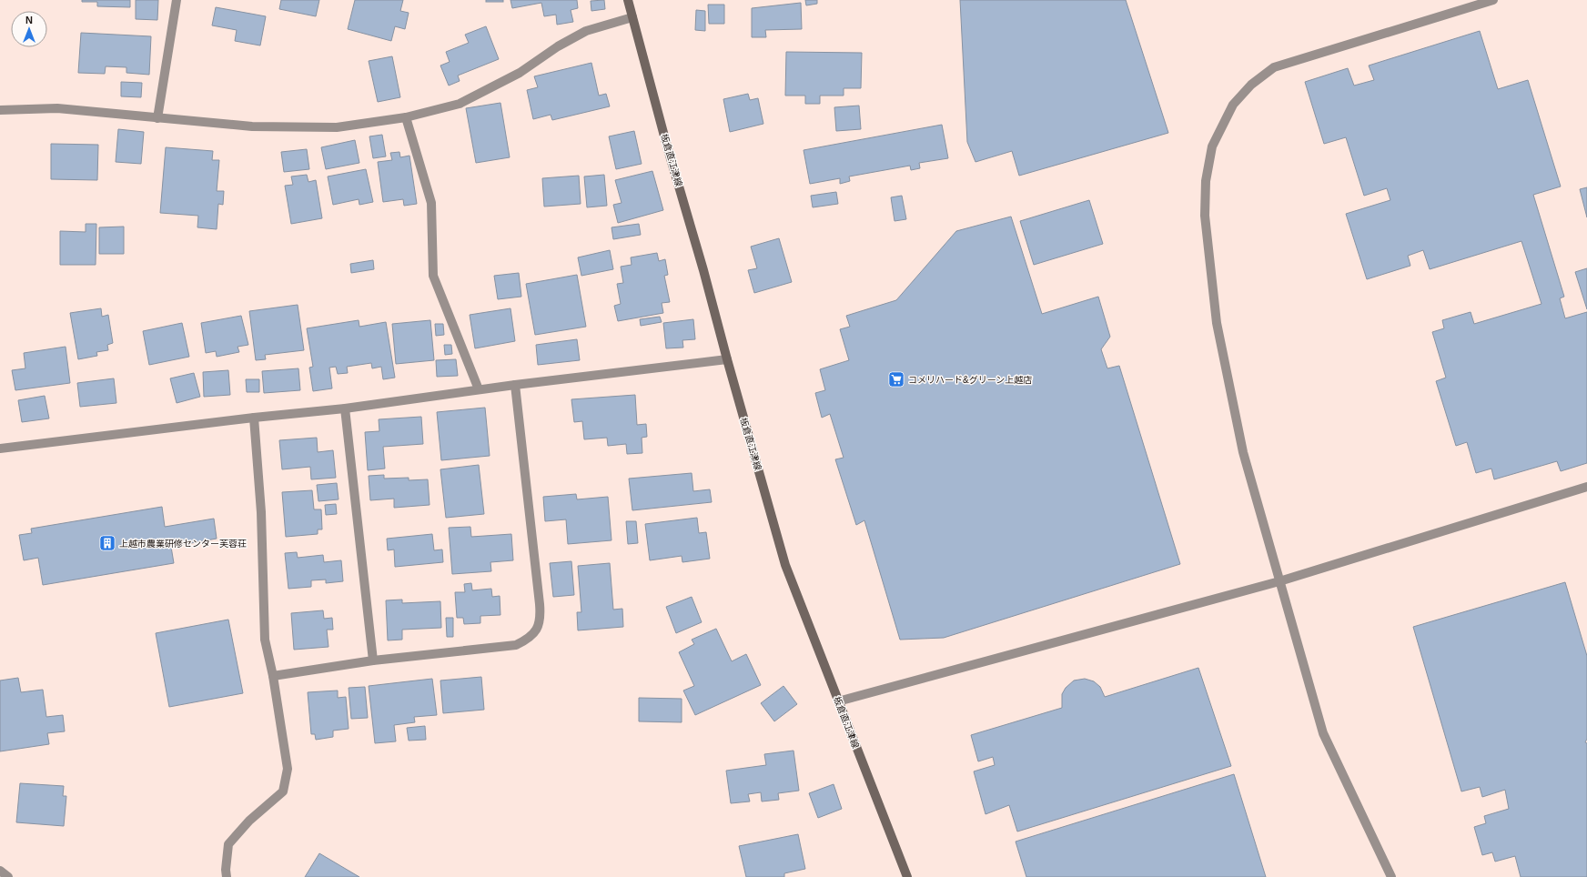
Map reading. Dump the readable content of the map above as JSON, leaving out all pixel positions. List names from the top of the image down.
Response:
{
  "streets": {
    "main road": ["板倉直江津線"]
  },
  "places": {
    "supermarket": ["コメリハード&グリーン上越店"],
    "building": ["上越市農業研修センター芙蓉荘"]
  },
  "north": "top"
}
